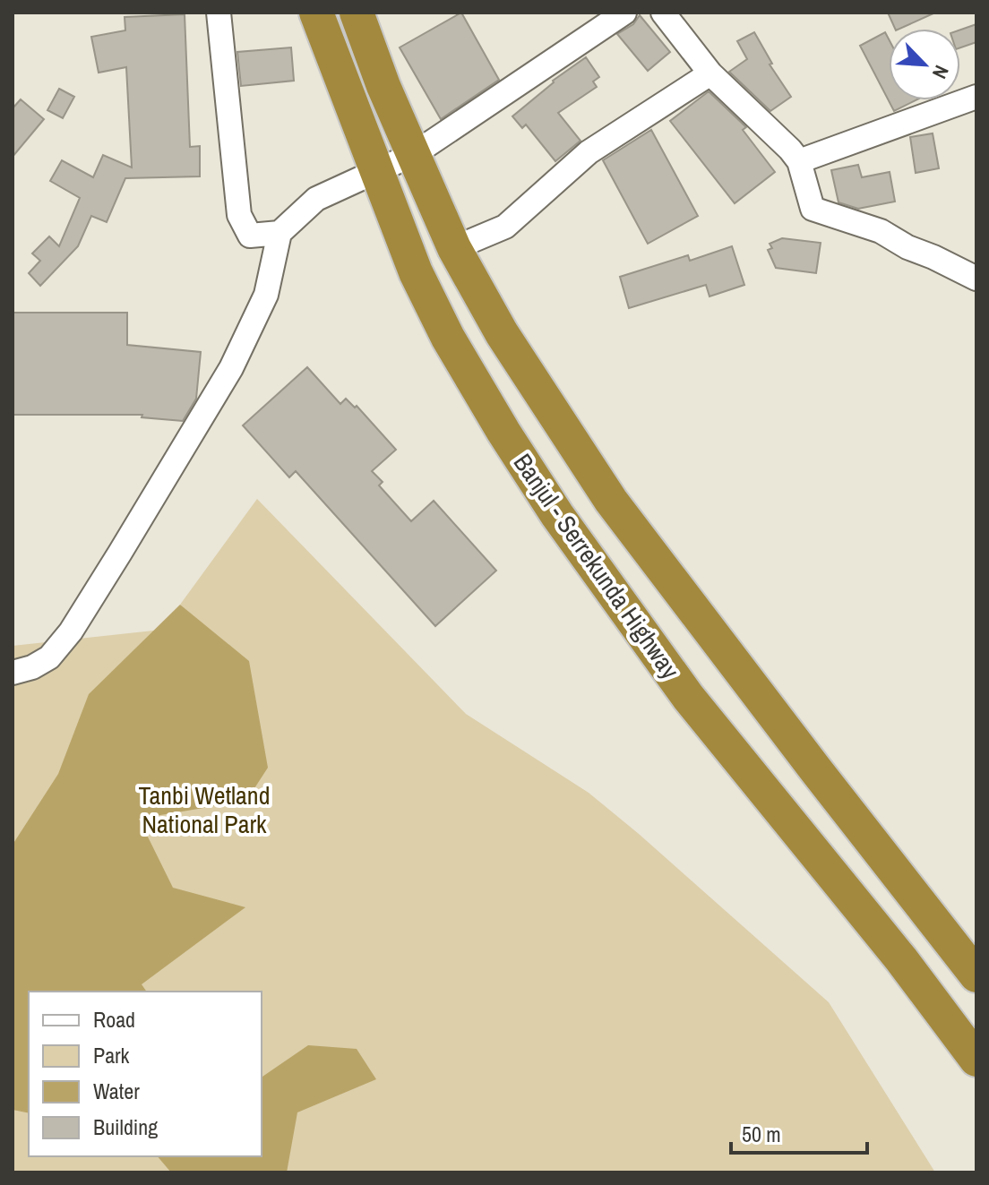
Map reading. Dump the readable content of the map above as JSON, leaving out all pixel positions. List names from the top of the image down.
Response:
{
  "streets": {
    "highway": ["Banjul - Serrekunda Highway"]
  },
  "parks": ["Tanbi Wetland National Park"],
  "legend": [
    "Road",
    "Park",
    "Water",
    "Building"
  ],
  "scale_bar": "50 m",
  "north": "bottom right"
}
